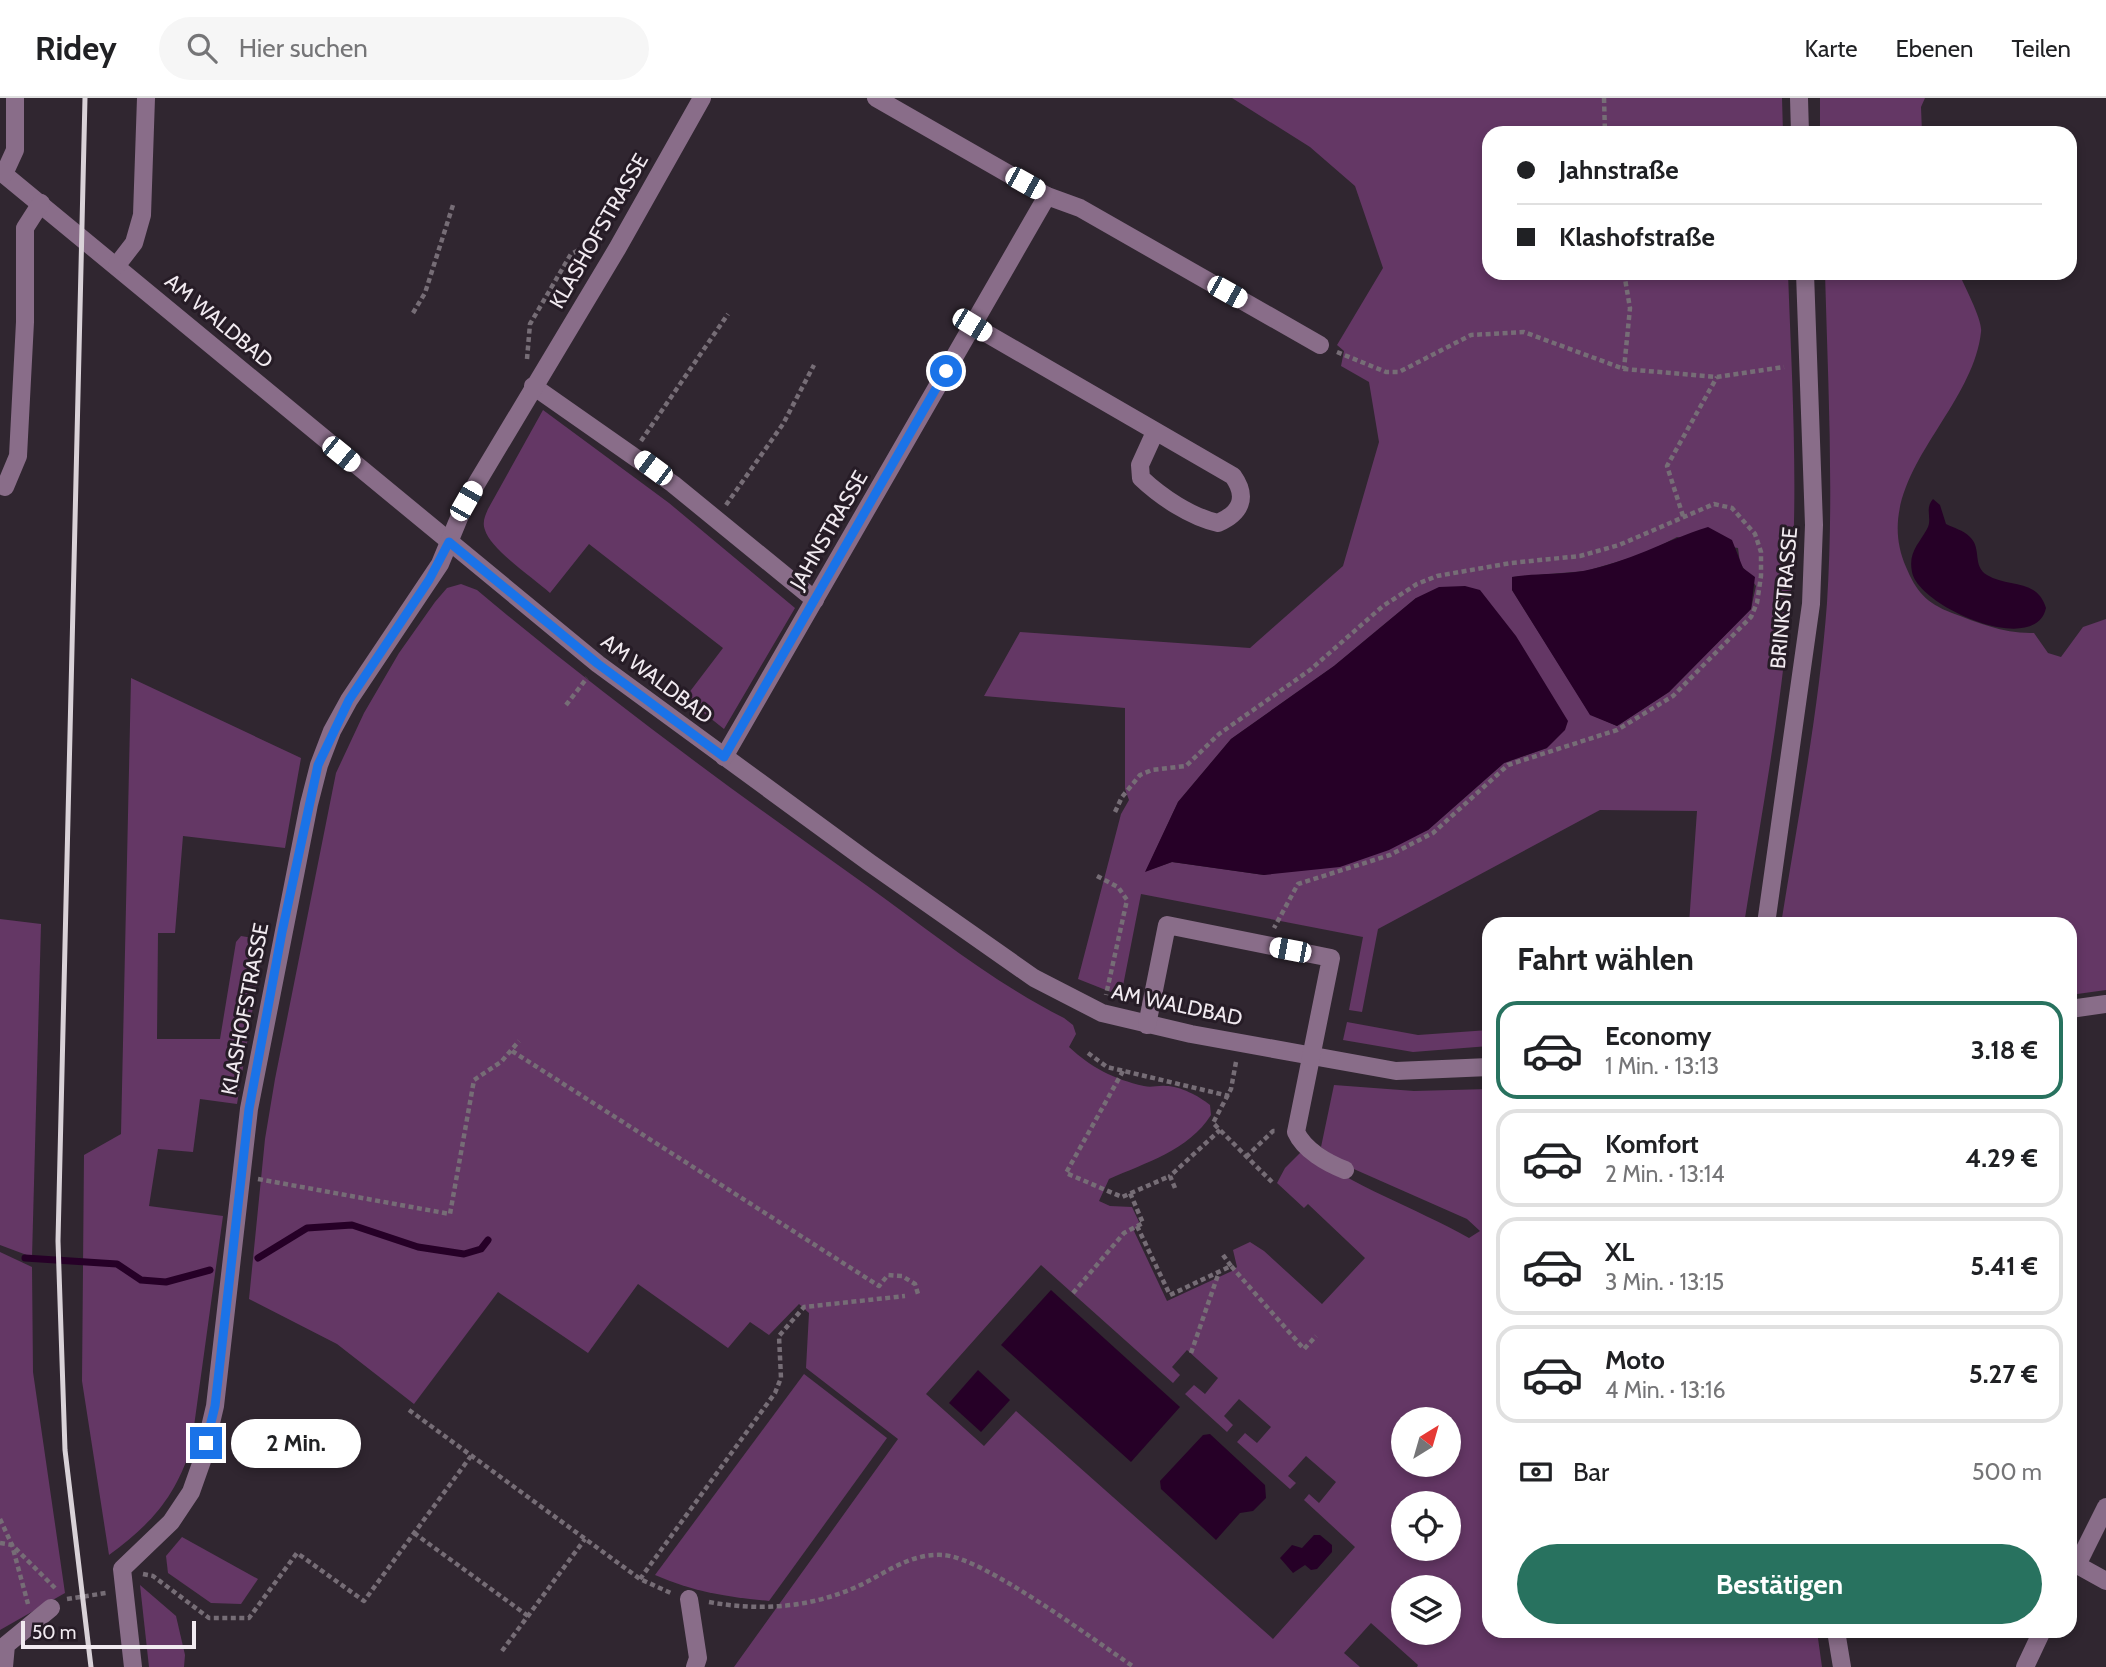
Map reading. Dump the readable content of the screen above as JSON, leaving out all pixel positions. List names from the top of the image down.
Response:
{
  "streets": {
    "street": [
      "KLASHOFSTRASSE",
      "AM WALDBAD",
      "JAHNSTRASSE",
      "BRINKSTRASSE"
    ]
  },
  "crossings": [
    ["KLASHOFSTRASSE", "AM WALDBAD"],
    ["AM WALDBAD", "JAHNSTRASSE"]
  ],
  "scale_bar": "50 m",
  "north": "top right",
  "page": {
    "header": "Ridey",
    "search": "Hier suchen",
    "nav": ["Karte", "Ebenen", "Teilen"],
    "banner": ["Jahnstraße", "Klashofstraße"],
    "heading": "Fahrt wählen",
    "list": [
      {
        "name": "Economy",
        "note": "1 Min. · 13:13",
        "value": "3.18 €"
      },
      {
        "name": "Komfort",
        "note": "2 Min. · 13:14",
        "value": "4.29 €"
      },
      {
        "name": "XL",
        "note": "3 Min. · 13:15",
        "value": "5.41 €"
      },
      {
        "name": "Moto",
        "note": "4 Min. · 13:16",
        "value": "5.27 €"
      }
    ],
    "bubble": "2 Min.",
    "pay": ["Bar", "500 m"],
    "buttons": "Bestätigen",
    "scale": "50 m"
  }
}
